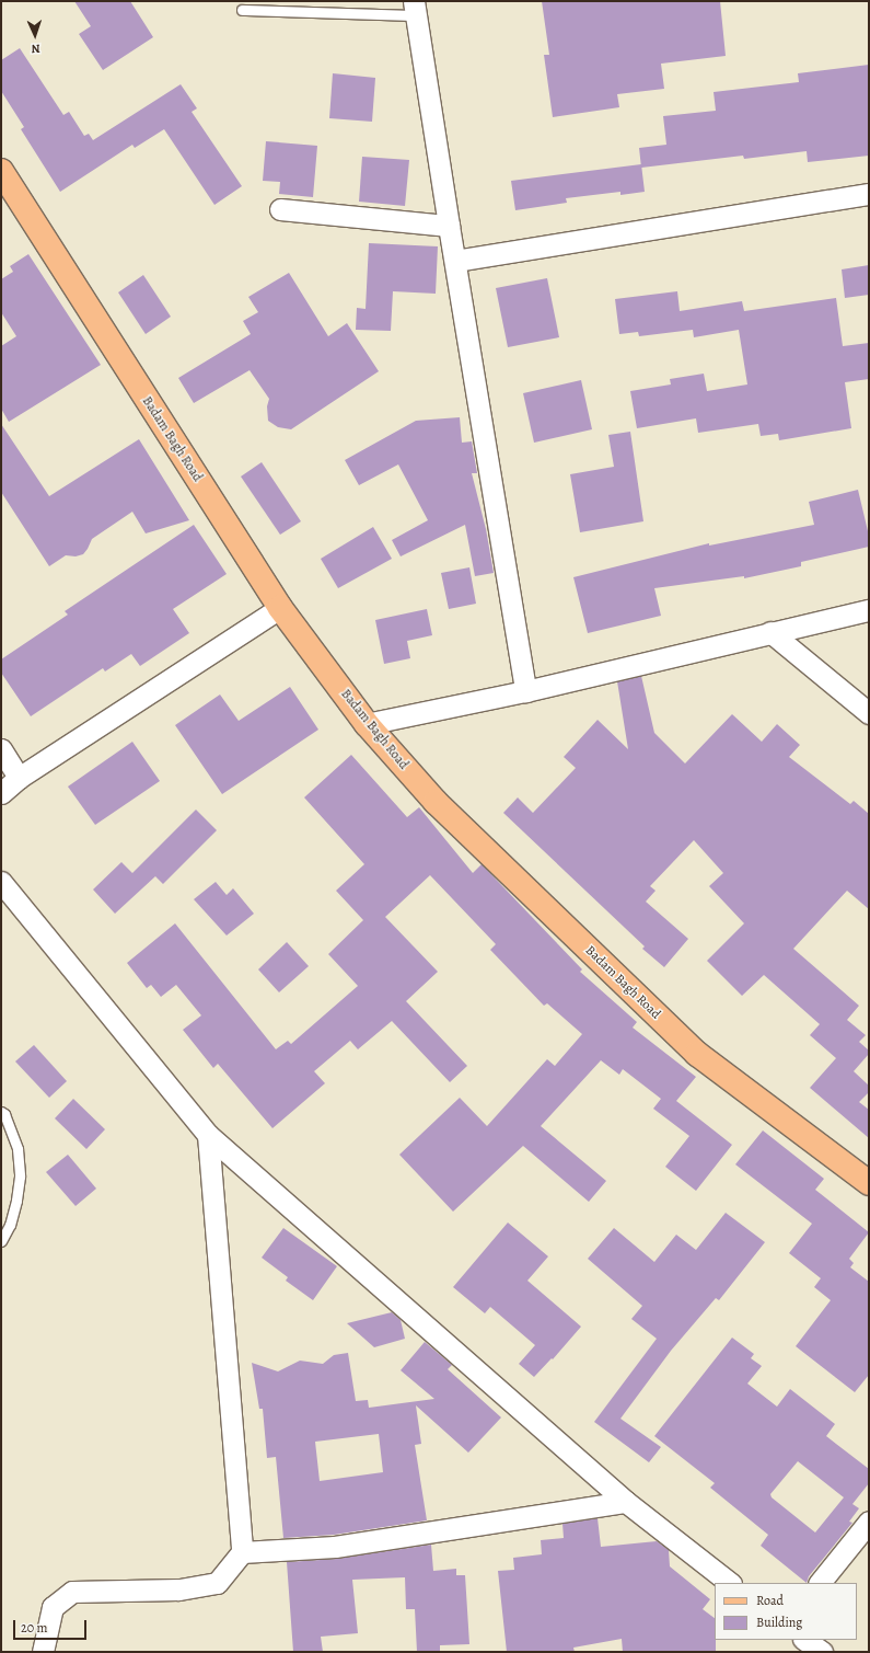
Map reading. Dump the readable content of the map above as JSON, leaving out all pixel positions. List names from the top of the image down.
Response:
{
  "streets": {
    "main road": ["Badam Bagh Road"]
  },
  "legend": ["Road", "Building"],
  "scale_bar": "20 m",
  "north": "bottom"
}
